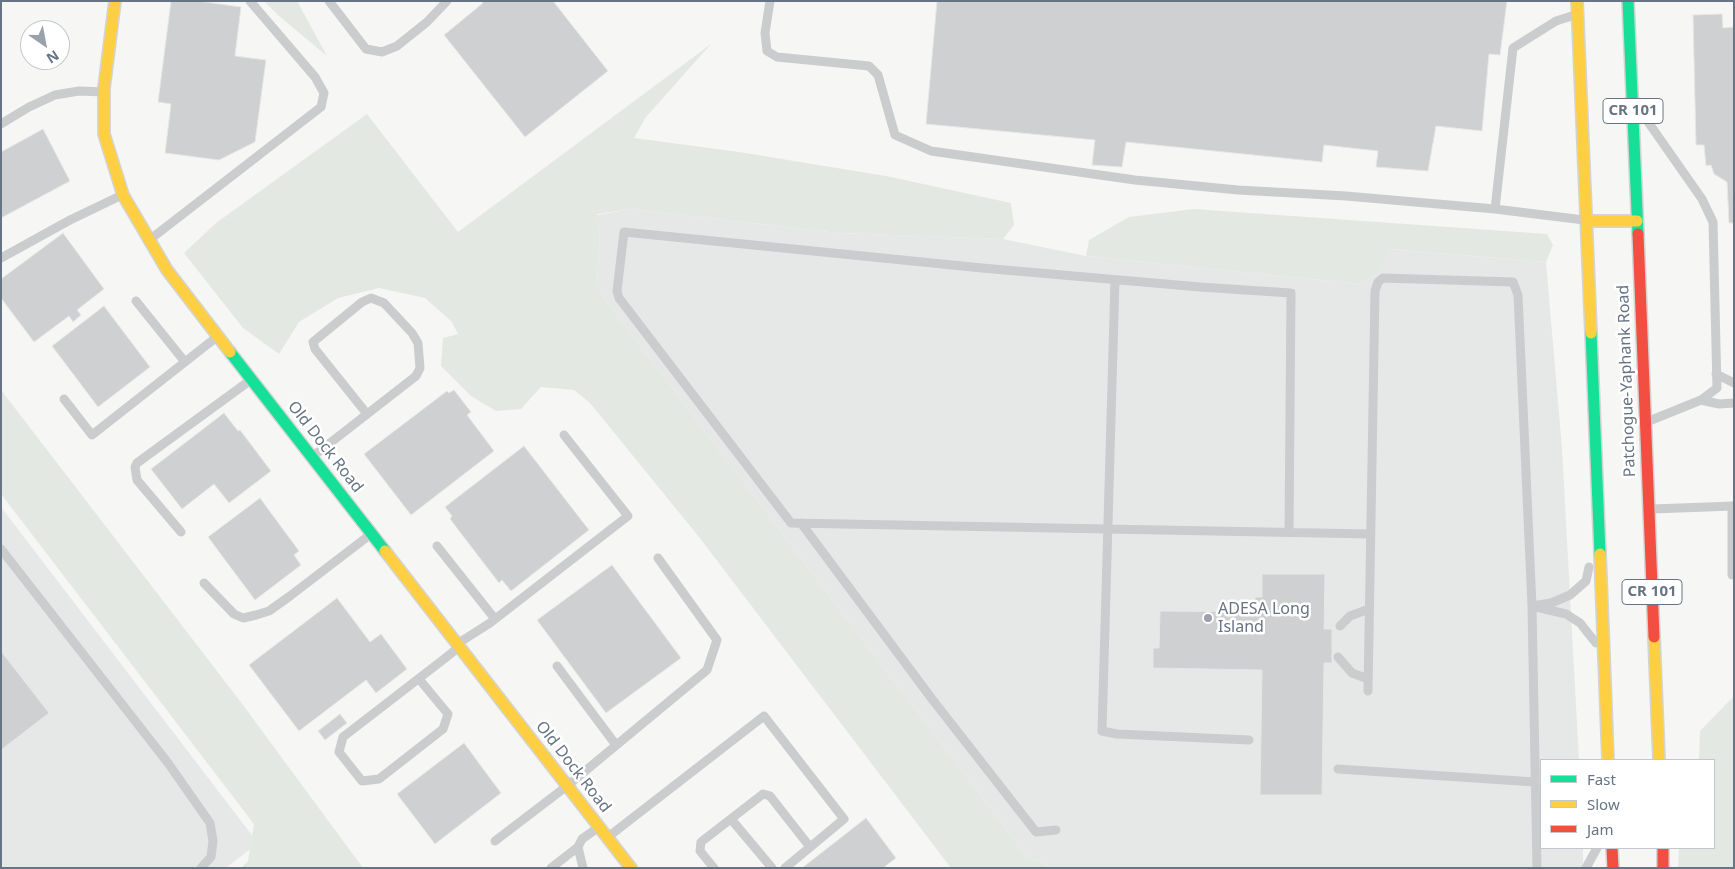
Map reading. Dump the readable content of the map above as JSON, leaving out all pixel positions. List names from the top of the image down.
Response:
{
  "streets": {
    "main road": ["CR 101", "Patchogue-Yaphank Road", "Old Dock Road"]
  },
  "places": ["ADESA Long Island"],
  "legend": ["Fast", "Slow", "Jam"],
  "north": "bottom right"
}
